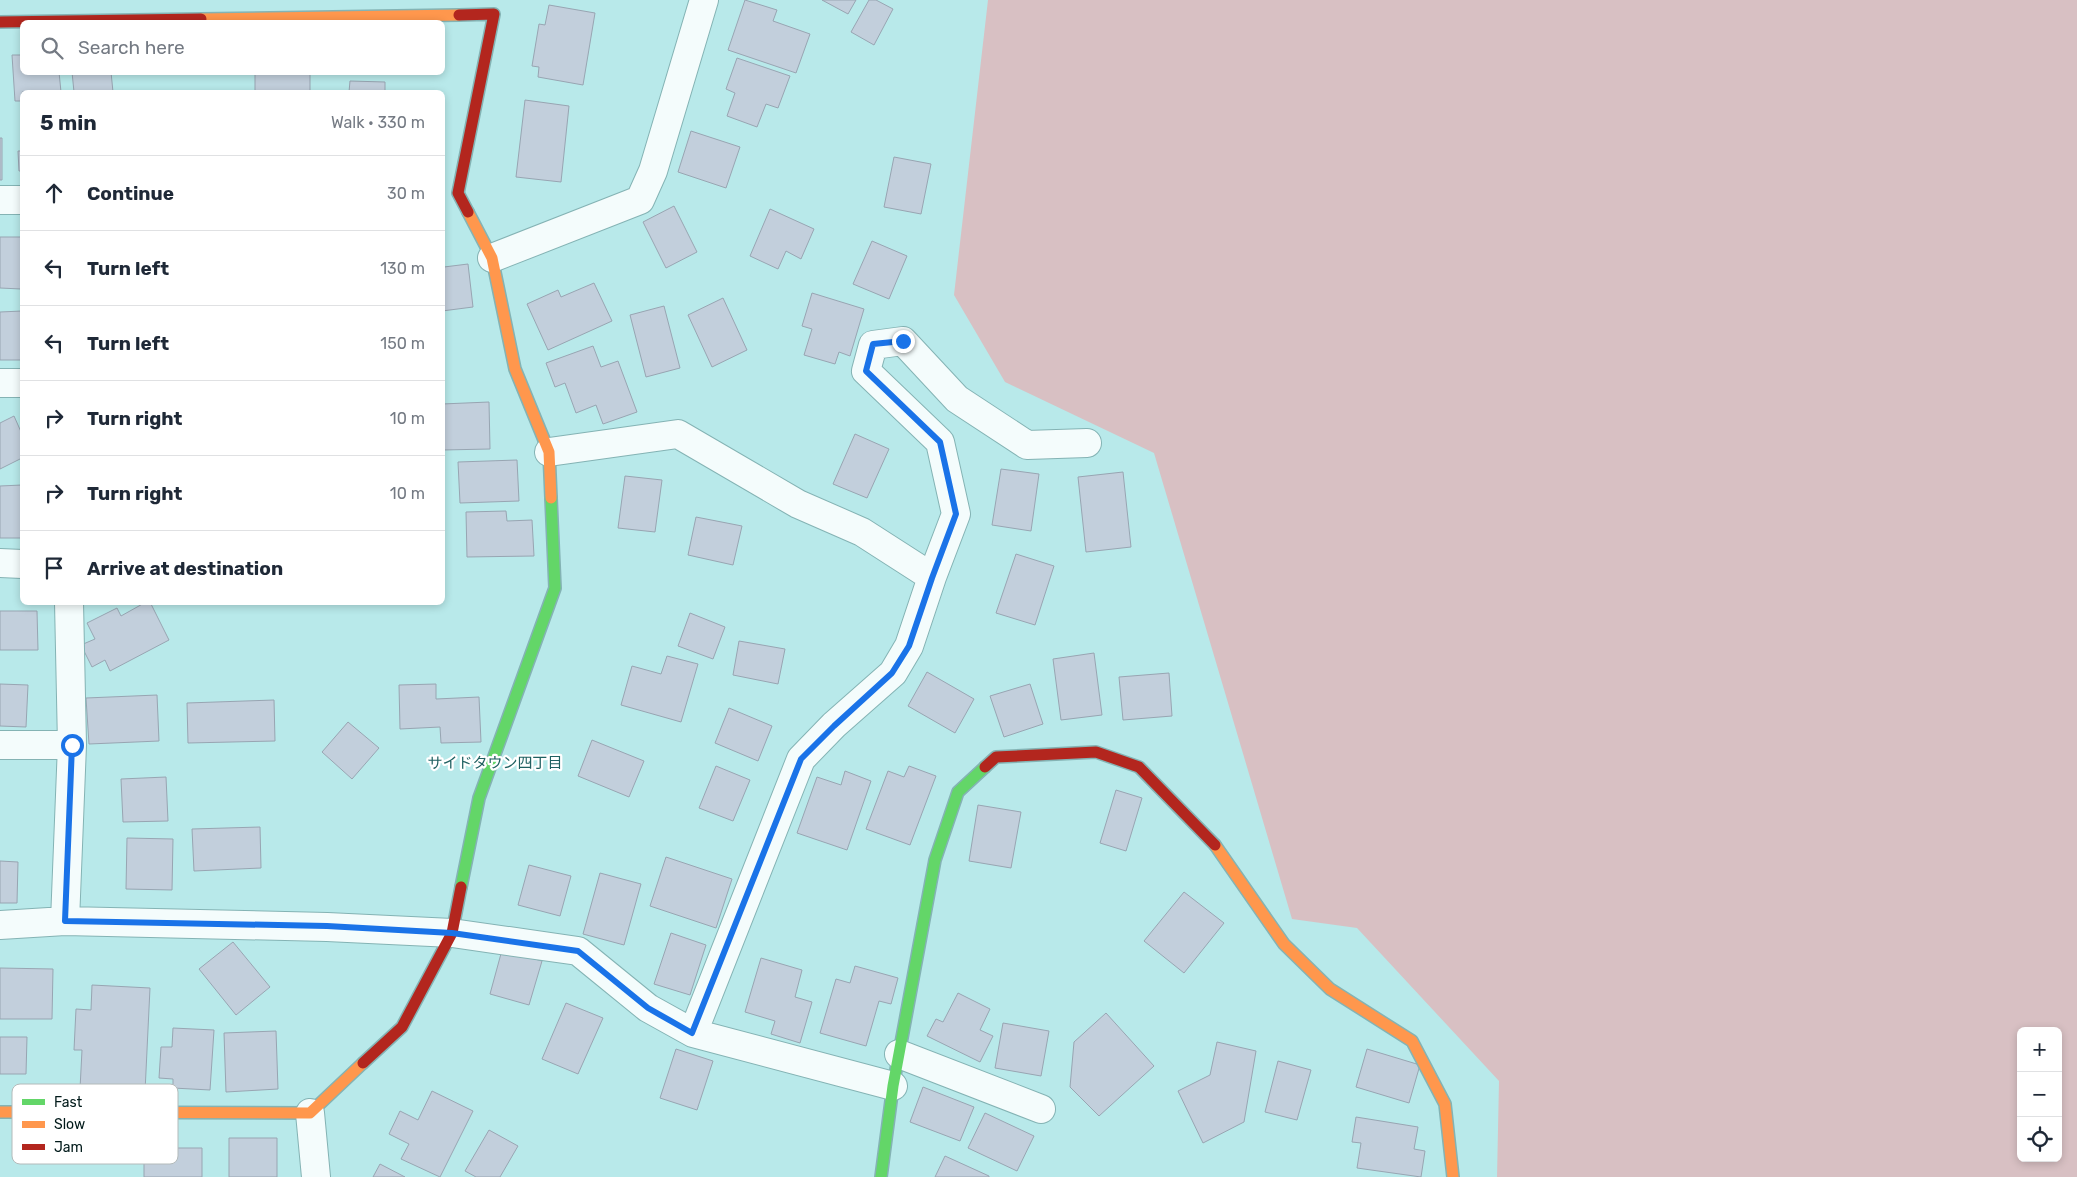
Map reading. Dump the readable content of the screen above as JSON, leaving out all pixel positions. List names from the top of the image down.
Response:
{
  "districts": ["サイドタウン四丁目"],
  "legend": ["Fast", "Slow", "Jam"],
  "page": {
    "search": "Search here",
    "heading": ["5 min", "Walk · 330 m"],
    "list": [
      ["Continue", "30 m"],
      ["Turn left", "130 m"],
      ["Turn left", "150 m"],
      ["Turn right", "10 m"],
      ["Turn right", "10 m"],
      "Arrive at destination"
    ],
    "map_buttons": ["+", "−"]
  }
}
